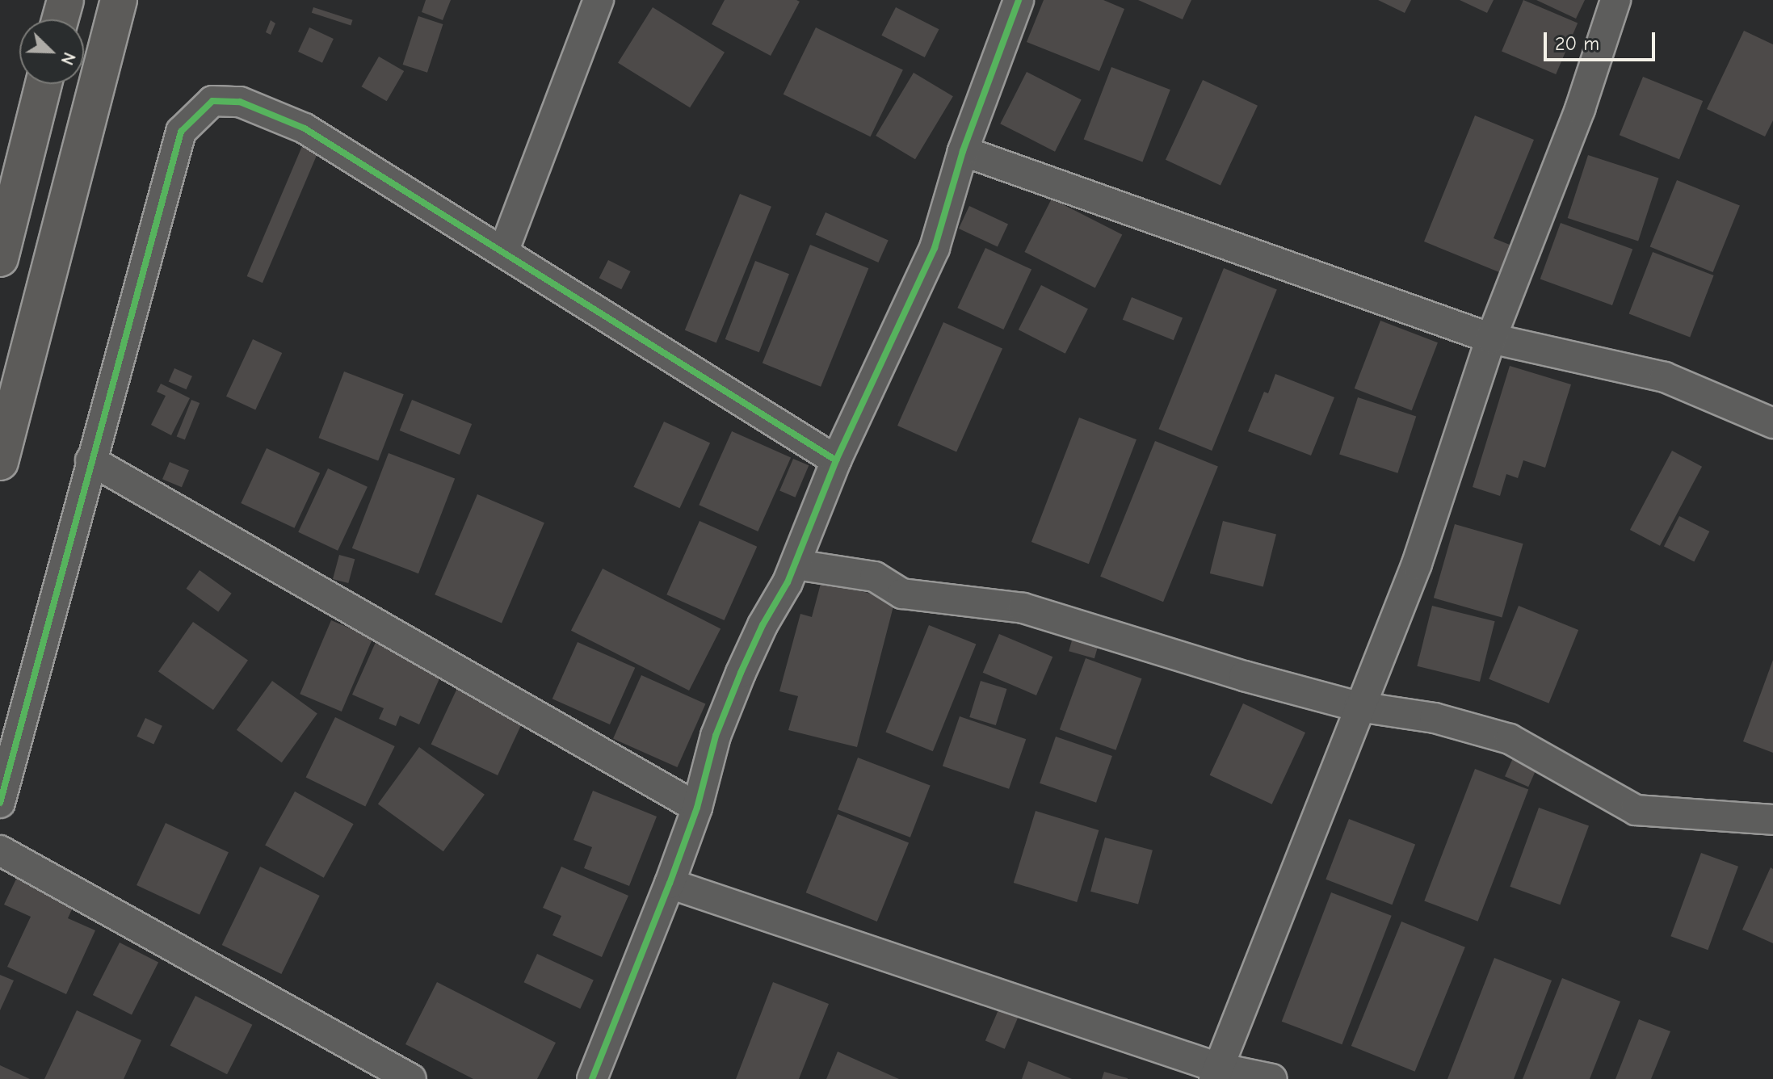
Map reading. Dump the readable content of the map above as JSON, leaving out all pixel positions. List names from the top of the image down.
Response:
{
  "scale_bar": "20 m",
  "north": "bottom right"
}
